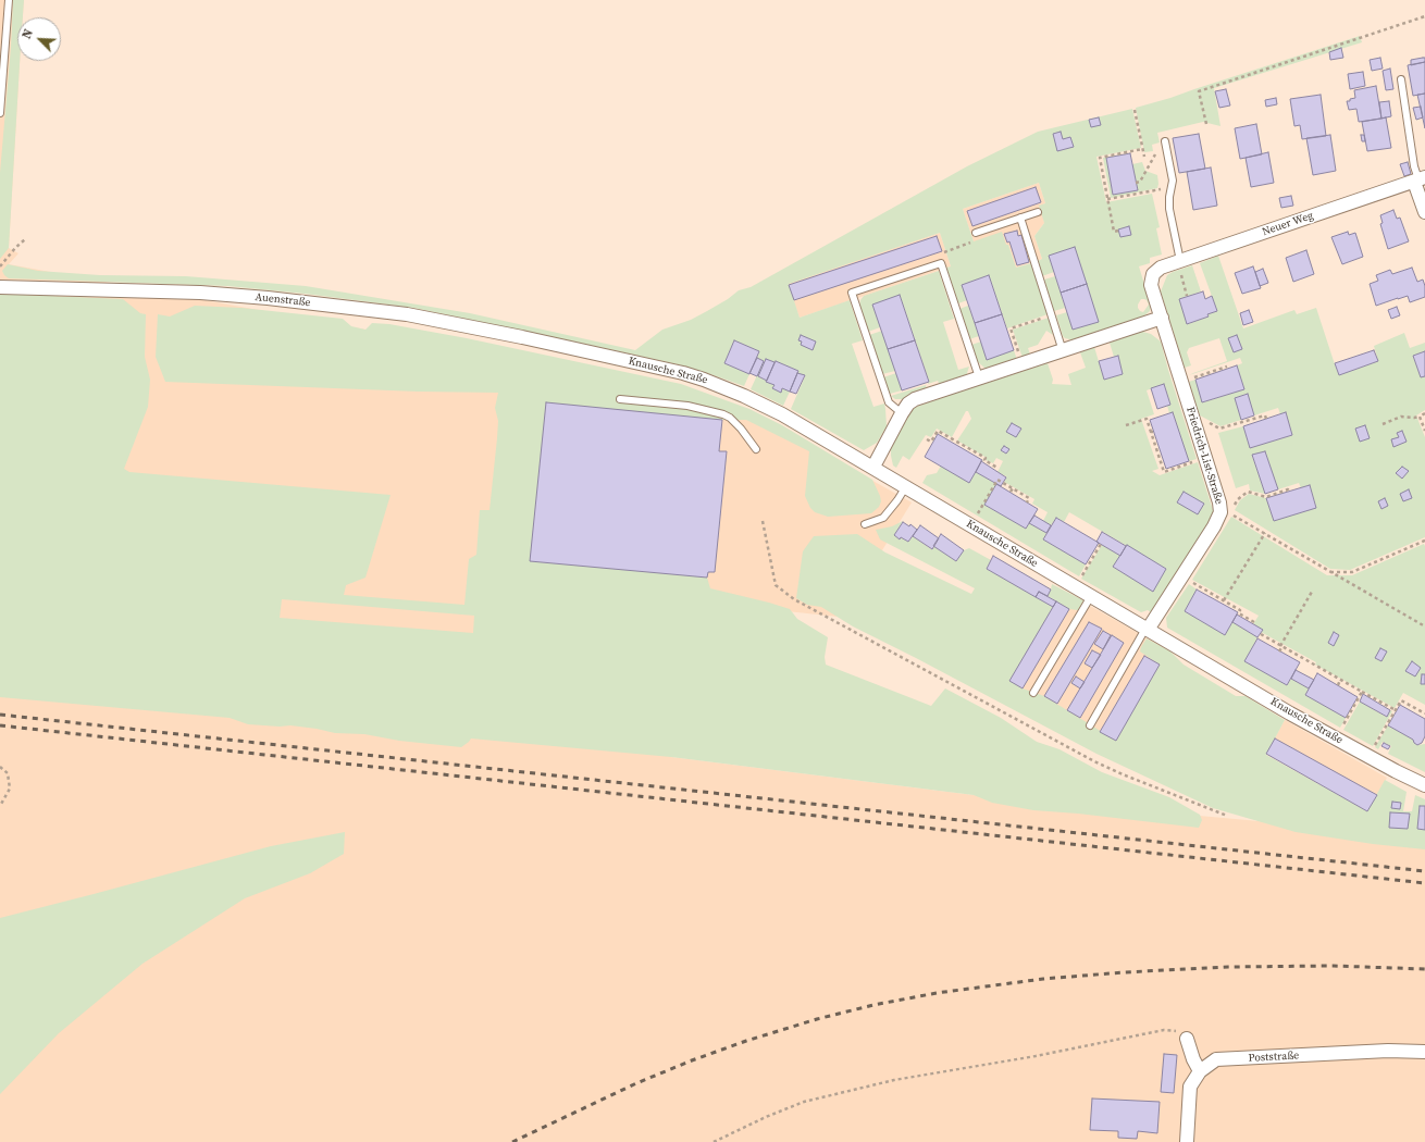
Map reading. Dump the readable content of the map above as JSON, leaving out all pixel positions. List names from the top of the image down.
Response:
{
  "streets": {
    "street": [
      "Neuer Weg",
      "Auenstraße",
      "Knausche Straße",
      "Friedrich-List-Straße",
      "Poststraße"
    ]
  },
  "crossings": [
    ["Neuer Weg", "Friedrich-List-Straße"],
    ["Auenstraße", "Knausche Straße"],
    ["Knausche Straße", "Friedrich-List-Straße"]
  ],
  "north": "top left"
}
